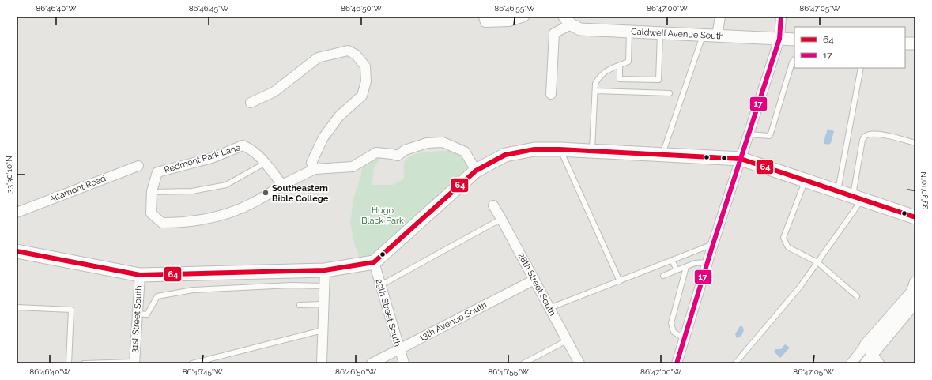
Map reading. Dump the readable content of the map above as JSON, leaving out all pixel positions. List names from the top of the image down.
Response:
{
  "streets": {
    "street": [
      "Caldwell Avenue South",
      "Redmont Park Lane",
      "Altamont Road",
      "28th Street South",
      "29th Street South",
      "31st Street South",
      "13th Avenue South"
    ]
  },
  "crossings": [
    ["28th Street South", "13th Avenue South"],
    ["29th Street South", "13th Avenue South"]
  ],
  "parks": ["Hugo Black Park"],
  "places": ["Southeastern Bible College"],
  "lines": ["transit line 17", "transit line 64"],
  "legend": ["64", "17"],
  "coordinates": [
    "86°46'40\"W",
    "86°46'45\"W",
    "86°46'50\"W",
    "86°46'55\"W",
    "86°47'00\"W",
    "86°47'05\"W",
    "33°30'10\"N"
  ]
}
